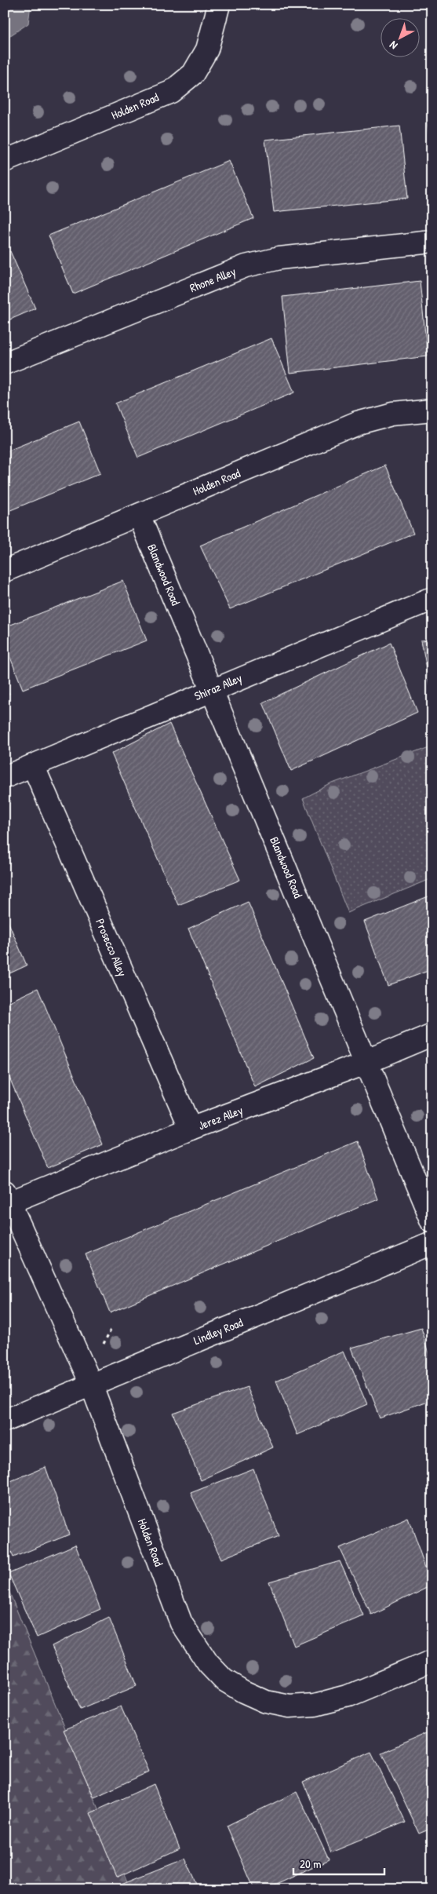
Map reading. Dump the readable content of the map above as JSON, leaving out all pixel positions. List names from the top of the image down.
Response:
{
  "streets": {
    "street": [
      "Holden Road",
      "Rhone Alley",
      "Blandwood Road",
      "Shiraz Alley",
      "Prosecco Alley",
      "Jerez Alley",
      "Lindley Road"
    ]
  },
  "crossings": [
    ["Holden Road", "Blandwood Road"],
    ["Holden Road", "Jerez Alley"],
    ["Holden Road", "Lindley Road"],
    ["Blandwood Road", "Shiraz Alley"],
    ["Blandwood Road", "Jerez Alley"],
    ["Shiraz Alley", "Prosecco Alley"],
    ["Prosecco Alley", "Jerez Alley"]
  ],
  "scale_bar": "20 m",
  "north": "bottom left"
}
